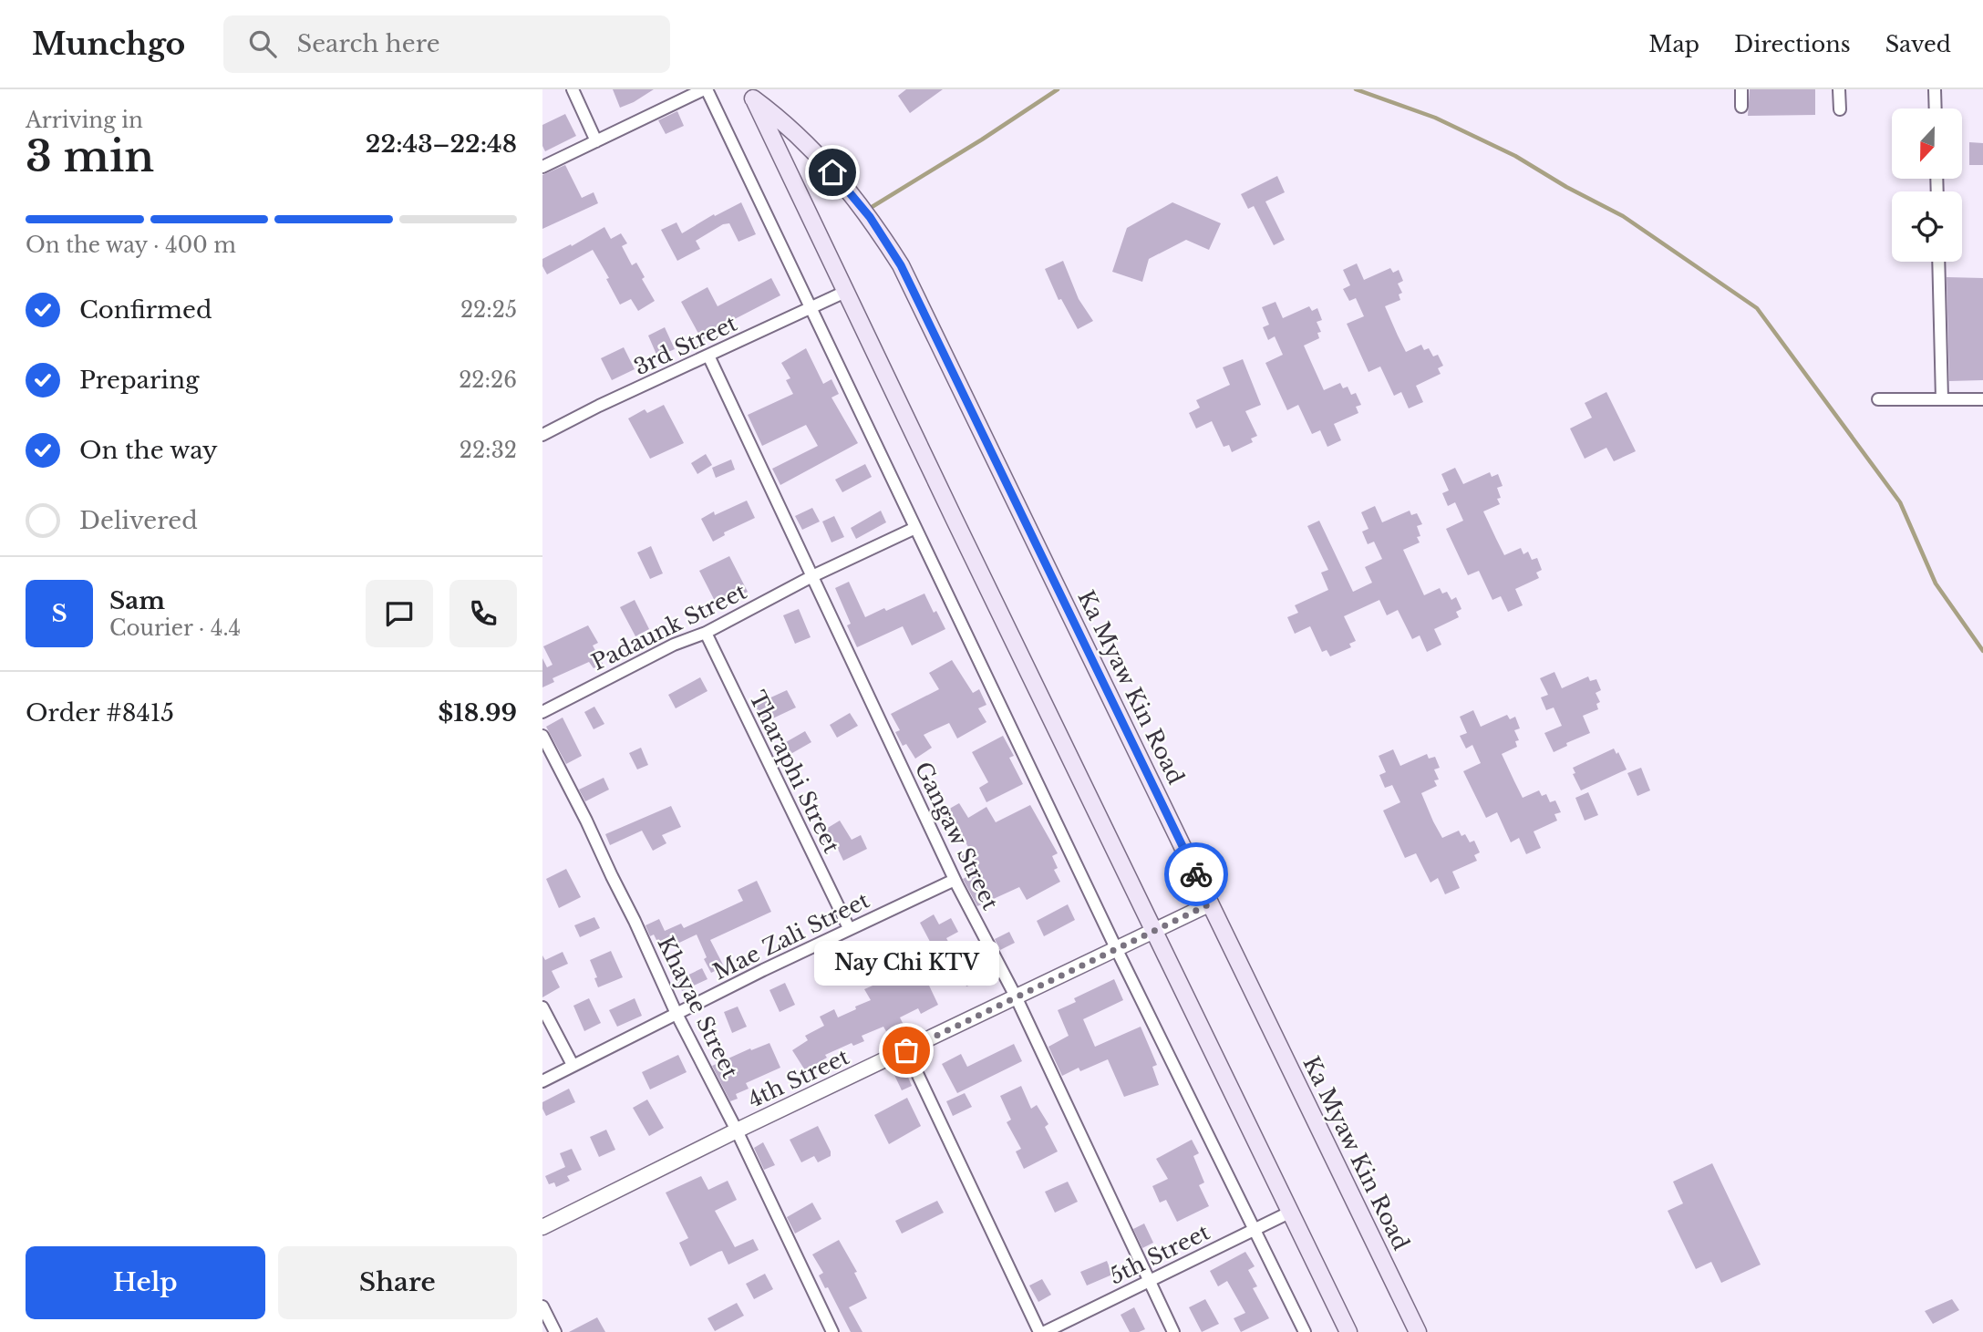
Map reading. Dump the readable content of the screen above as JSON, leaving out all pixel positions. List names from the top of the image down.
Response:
{
  "streets": {
    "main road": ["Ka Myaw Kin Road"],
    "street": [
      "3rd Street",
      "Padaunk Street",
      "Tharaphi Street",
      "Gangaw Street",
      "Mae Zali Street",
      "Khayae Street",
      "4th Street",
      "5th Street"
    ]
  },
  "crossings": [
    ["3rd Street", "Ka Myaw Kin Road"],
    ["3rd Street", "Gangaw Street"],
    ["Padaunk Street", "Tharaphi Street"],
    ["Padaunk Street", "Gangaw Street"],
    ["Ka Myaw Kin Road", "4th Street"],
    ["Ka Myaw Kin Road", "5th Street"],
    ["Tharaphi Street", "Mae Zali Street"],
    ["Gangaw Street", "Mae Zali Street"],
    ["Gangaw Street", "4th Street"],
    ["Gangaw Street", "5th Street"],
    ["Mae Zali Street", "Khayae Street"],
    ["Khayae Street", "4th Street"]
  ],
  "places": ["Nay Chi KTV"],
  "north": "bottom",
  "page": {
    "header": "Munchgo",
    "search": "Search here",
    "nav": ["Map", "Directions", "Saved"],
    "heading": ["3 min", "Arriving in", "22:43–22:48"],
    "panel": [
      "Sam",
      "Courier · 4.4",
      "Order #8415",
      "$18.99"
    ],
    "bar": "On the way · 400 m",
    "list": [
      ["Confirmed", "22:25"],
      ["Preparing", "22:26"],
      ["On the way", "22:32"],
      "Delivered"
    ],
    "round": "S",
    "bubble": "Nay Chi KTV",
    "buttons": ["Help", "Share"]
  }
}
